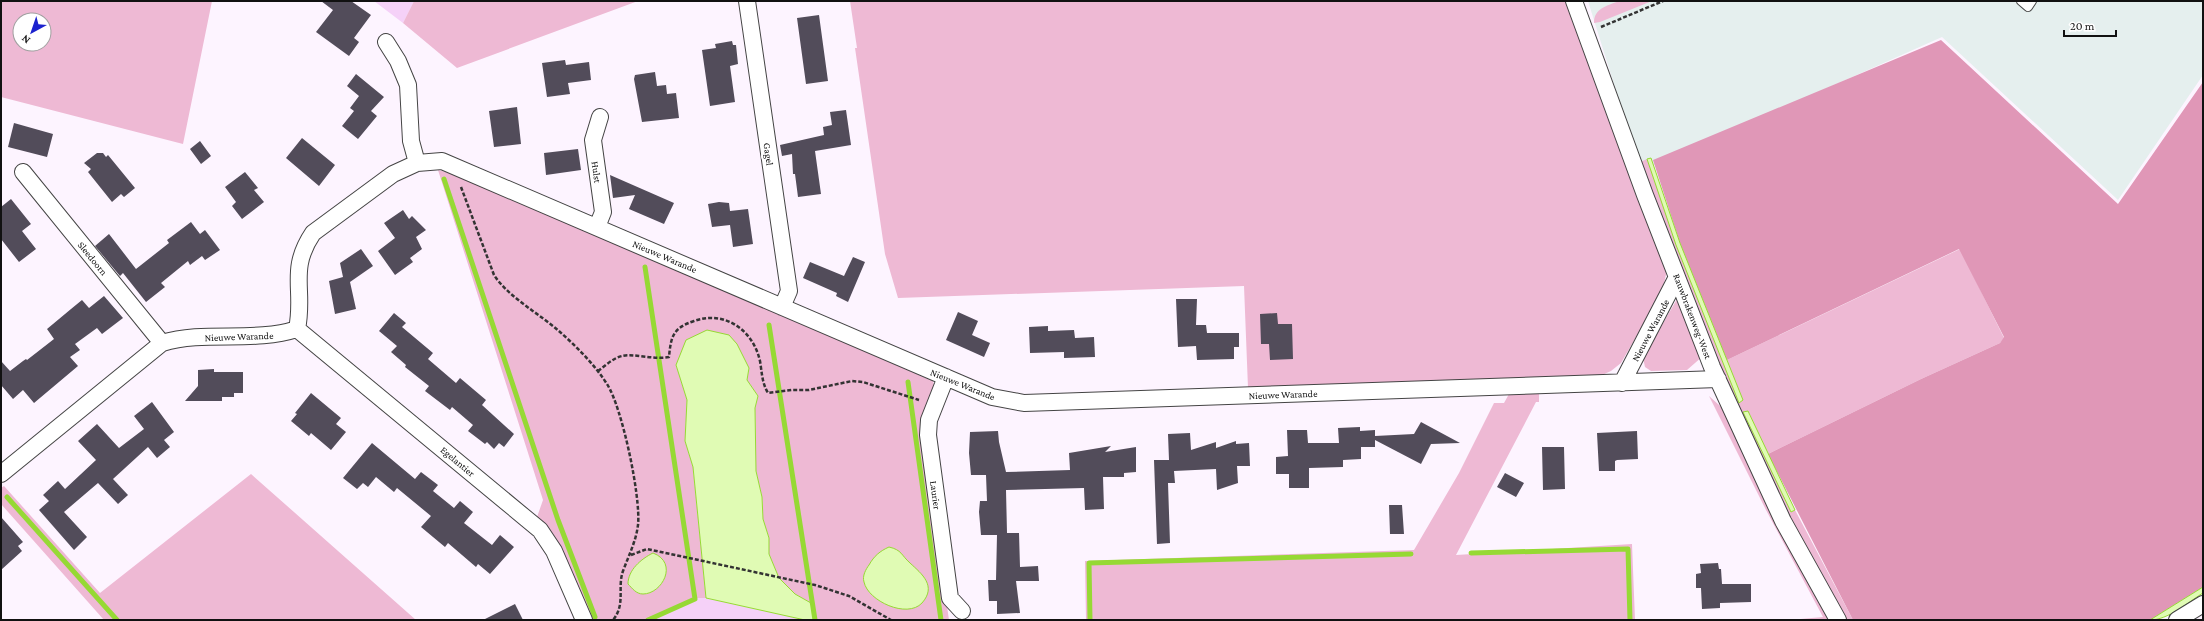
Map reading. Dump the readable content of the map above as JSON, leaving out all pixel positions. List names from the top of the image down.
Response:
{
  "streets": {
    "street": [
      "Gagel",
      "Hulst",
      "Nieuwe Warande",
      "Sleedoorn",
      "Rauwbrakenweg-West",
      "Egelantier",
      "Laurier"
    ]
  },
  "crossings": [
    ["Gagel", "Nieuwe Warande"],
    ["Hulst", "Nieuwe Warande"],
    ["Nieuwe Warande", "Sleedoorn"],
    ["Nieuwe Warande", "Rauwbrakenweg-West"],
    ["Nieuwe Warande", "Egelantier"],
    ["Nieuwe Warande", "Laurier"]
  ],
  "scale_bar": "20 m",
  "north": "bottom left"
}
